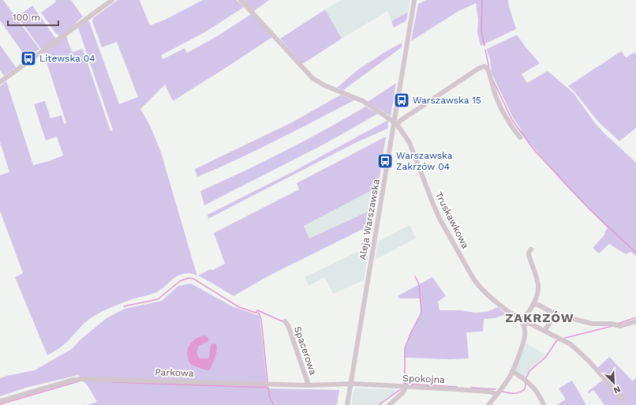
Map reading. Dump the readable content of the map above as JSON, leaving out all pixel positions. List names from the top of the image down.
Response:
{
  "streets": {
    "street": [
      "Aleja Warszawska",
      "Truskawkowa",
      "Spacerowa",
      "Parkowa",
      "Spokojna"
    ]
  },
  "crossings": [
    ["Aleja Warszawska", "Truskawkowa"],
    ["Aleja Warszawska", "Parkowa"],
    ["Aleja Warszawska", "Spokojna"],
    ["Spacerowa", "Parkowa"],
    ["Parkowa", "Spokojna"]
  ],
  "districts": ["ZAKRZÓW"],
  "places": {
    "bus stop": ["Litewska 04", "Warszawska 15", "Warszawska Zakrzów 04"]
  },
  "scale_bar": "100 m",
  "north": "bottom right"
}
